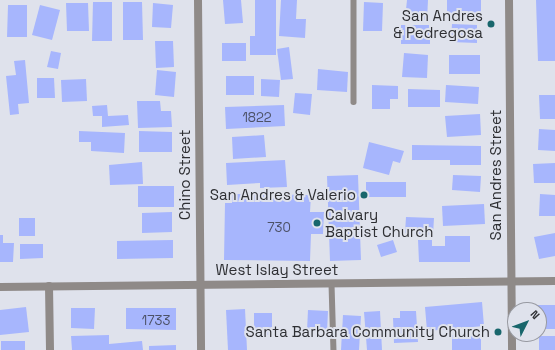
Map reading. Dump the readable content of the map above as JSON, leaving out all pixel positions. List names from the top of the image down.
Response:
{
  "streets": {
    "street": ["Chino Street", "San Andres Street", "West Islay Street"]
  },
  "crossings": [
    ["Chino Street", "West Islay Street"],
    ["San Andres Street", "West Islay Street"]
  ],
  "places": [
    "San Andres & Pedregosa",
    "San Andres & Valerio",
    "Calvary Baptist Church",
    "Santa Barbara Community Church"
  ],
  "house_numbers": ["1822", "730", "1733"],
  "north": "top right"
}
